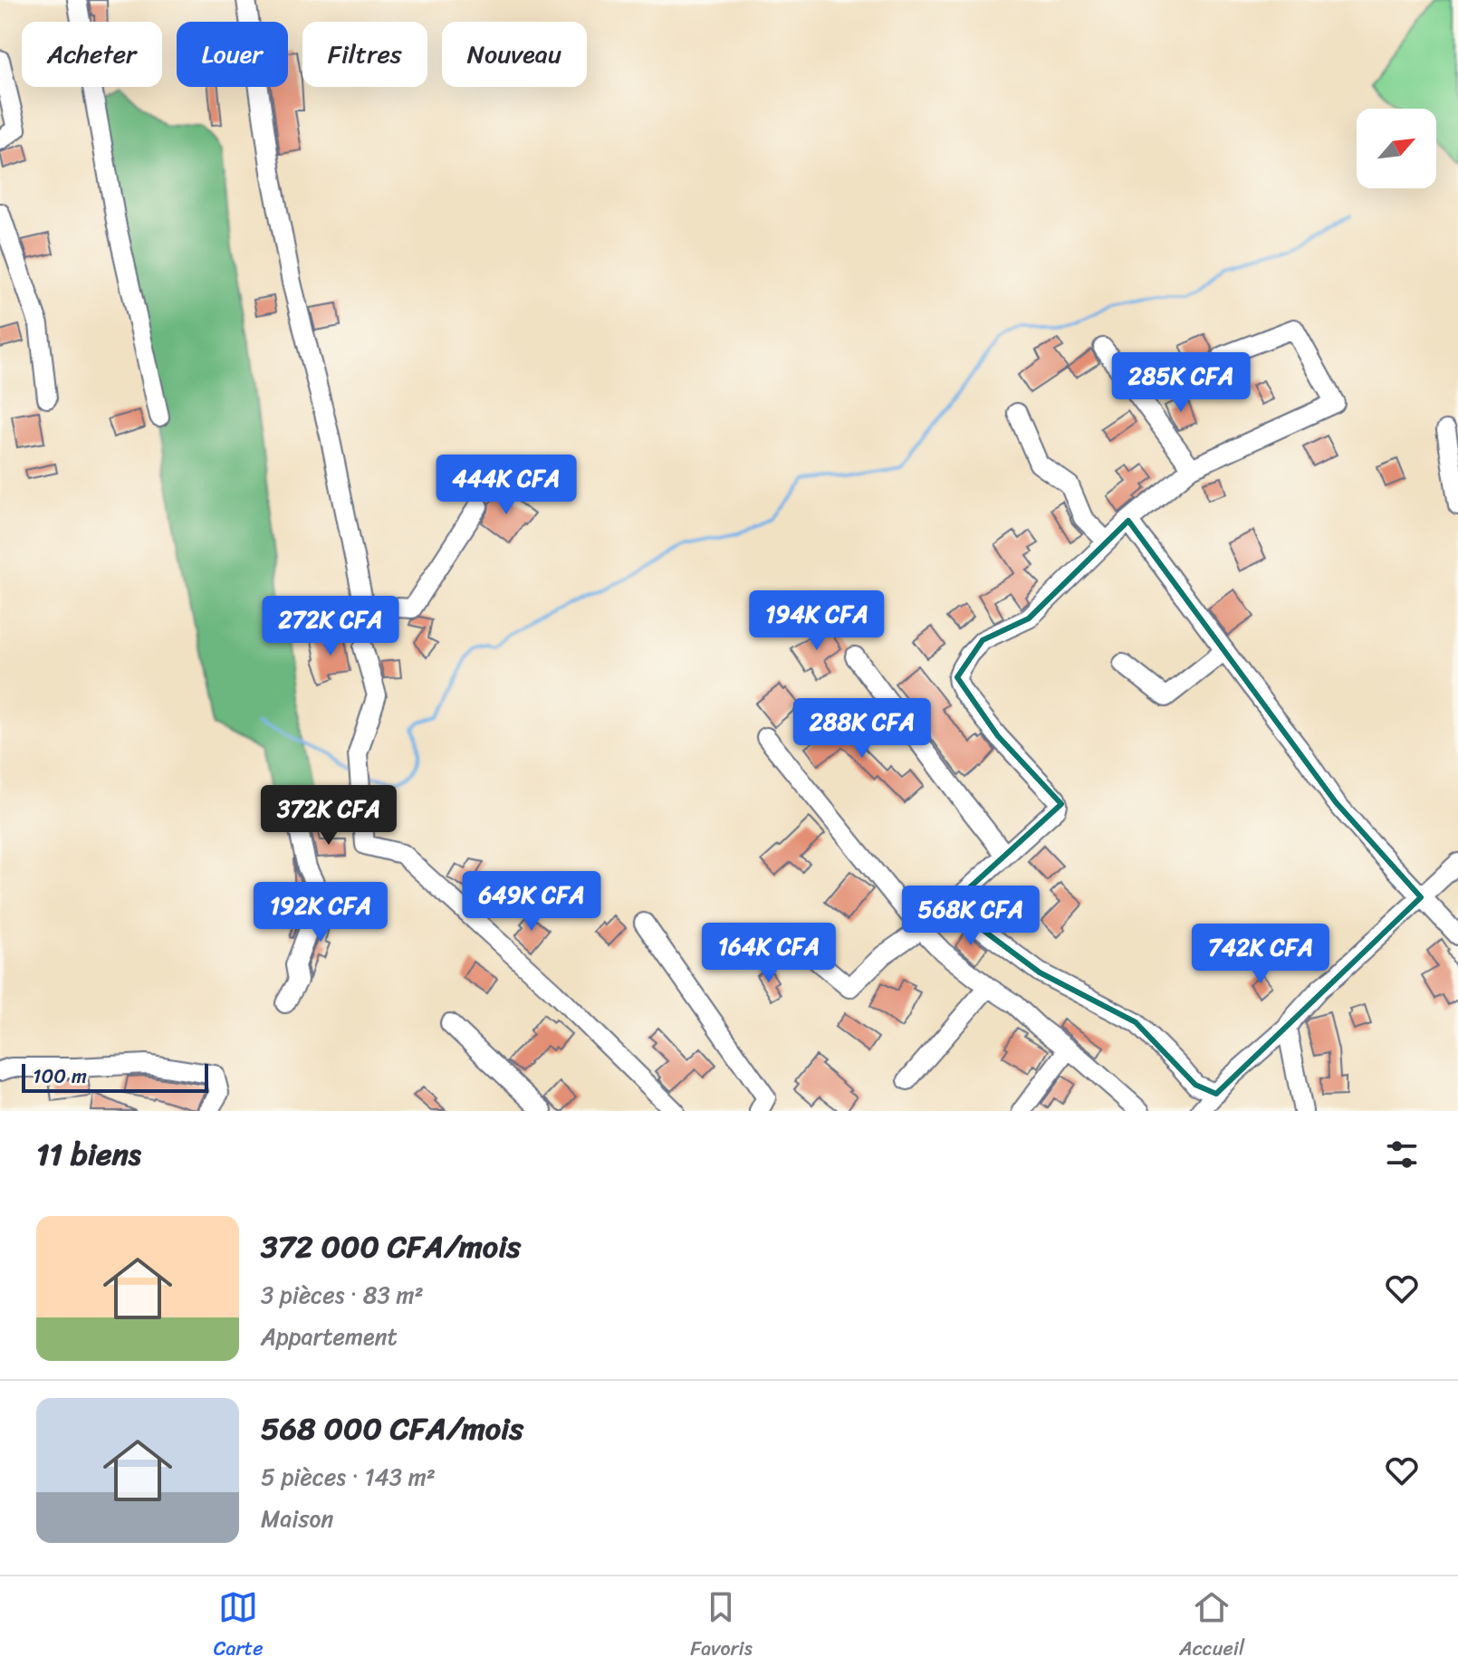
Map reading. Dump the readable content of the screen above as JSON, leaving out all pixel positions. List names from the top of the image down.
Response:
{
  "scale_bar": "100 m",
  "north": "top right",
  "page": {
    "chip": [
      "Acheter",
      "Louer",
      "Filtres",
      "Nouveau"
    ],
    "price": [
      "285K CFA",
      "444K CFA",
      "194K CFA",
      "272K CFA",
      "288K CFA",
      "372K CFA",
      "649K CFA",
      "192K CFA",
      "568K CFA",
      "164K CFA",
      "742K CFA"
    ],
    "scale": "100 m",
    "heading": "11 biens",
    "list": [
      {
        "name": "372 000 CFA/mois",
        "note": "3 pièces · 83 m² · Appartement"
      },
      {
        "name": "568 000 CFA/mois",
        "note": "5 pièces · 143 m² · Maison"
      }
    ],
    "tabs": ["Carte", "Favoris", "Accueil"]
  }
}
